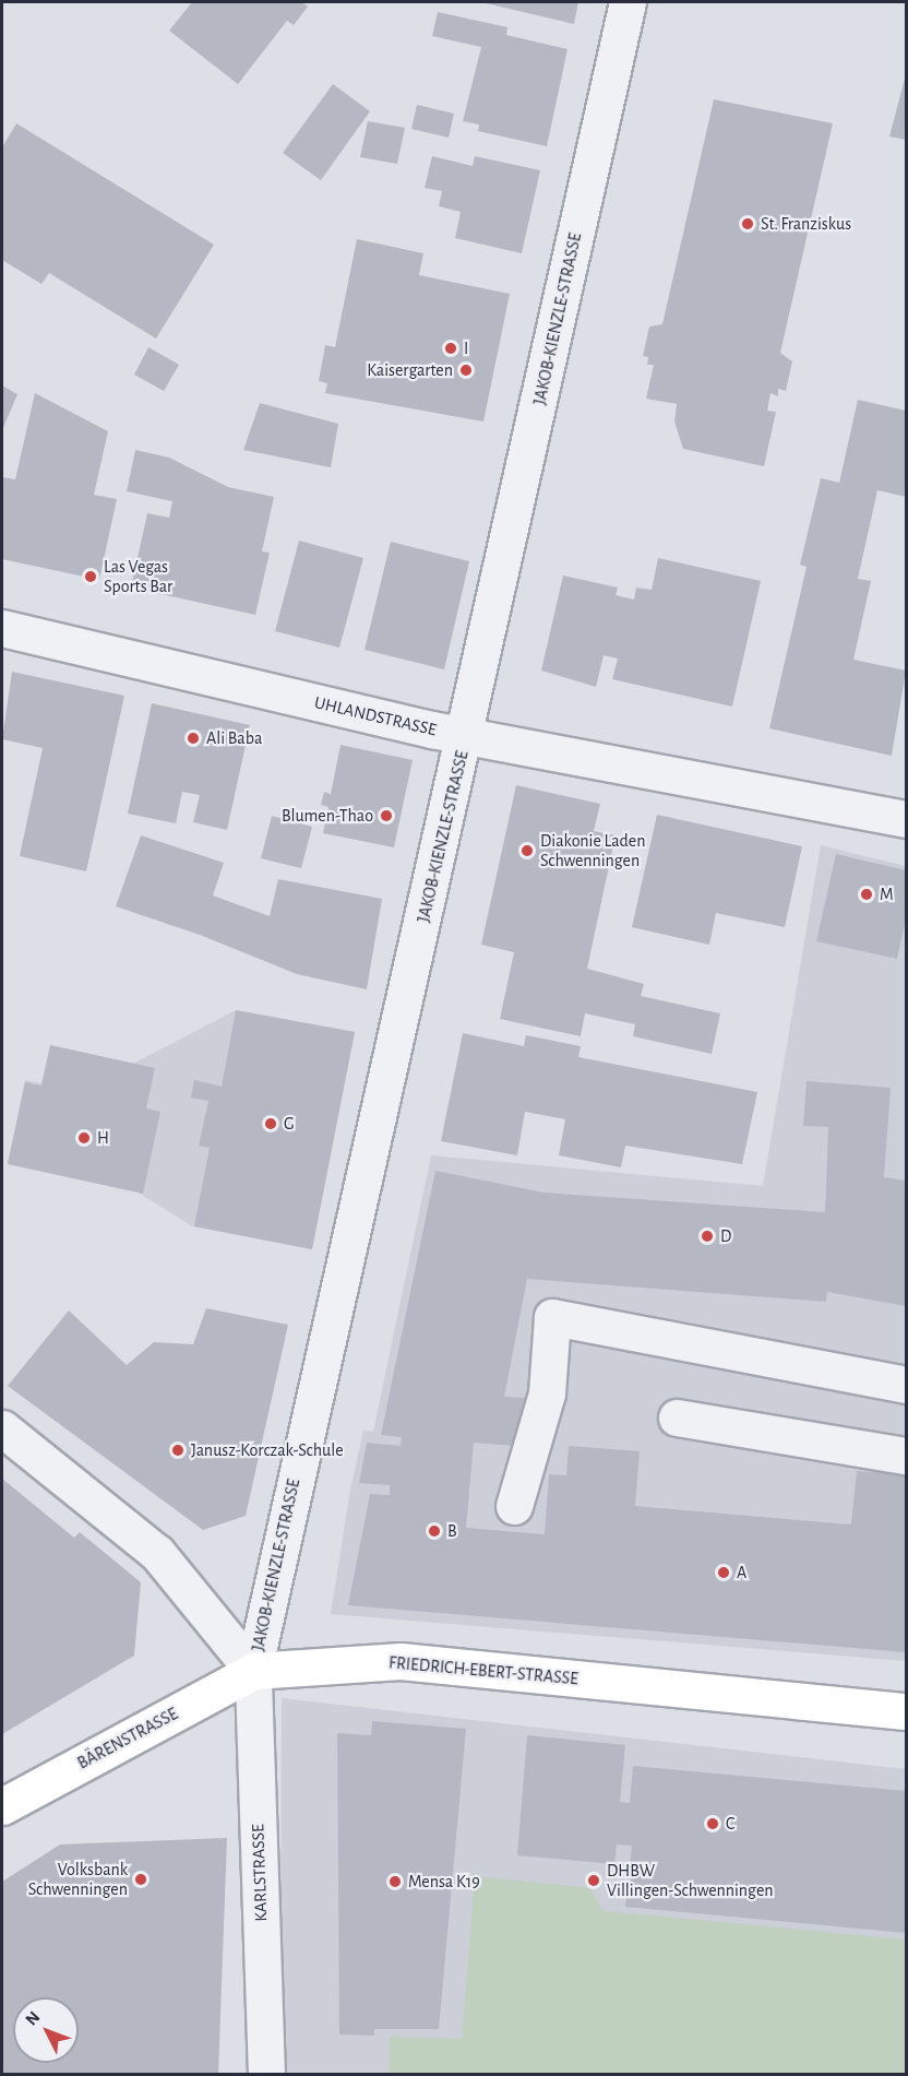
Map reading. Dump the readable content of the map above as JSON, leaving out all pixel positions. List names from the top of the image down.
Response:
{
  "streets": {
    "main road": ["FRIEDRICH-EBERT-STRASSE", "BÄRENSTRASSE"],
    "street": ["JAKOB-KIENZLE-STRASSE", "UHLANDSTRASSE", "KARLSTRASSE"]
  },
  "crossings": [
    ["JAKOB-KIENZLE-STRASSE", "UHLANDSTRASSE"],
    ["JAKOB-KIENZLE-STRASSE", "FRIEDRICH-EBERT-STRASSE"],
    ["JAKOB-KIENZLE-STRASSE", "BÄRENSTRASSE"],
    ["JAKOB-KIENZLE-STRASSE", "KARLSTRASSE"],
    ["FRIEDRICH-EBERT-STRASSE", "BÄRENSTRASSE"],
    ["FRIEDRICH-EBERT-STRASSE", "KARLSTRASSE"],
    ["BÄRENSTRASSE", "KARLSTRASSE"]
  ],
  "places": [
    "St. Franziskus",
    "I",
    "Kaisergarten",
    "Las Vegas Sports Bar",
    "Ali Baba",
    "Blumen-Thao",
    "Diakonie Laden Schwenningen",
    "M",
    "G",
    "H",
    "D",
    "Janusz-Korczak-Schule",
    "B",
    "A",
    "C",
    "Volksbank Schwenningen",
    "DHBW Villingen-Schwenningen",
    "Mensa K19"
  ],
  "north": "top left"
}
